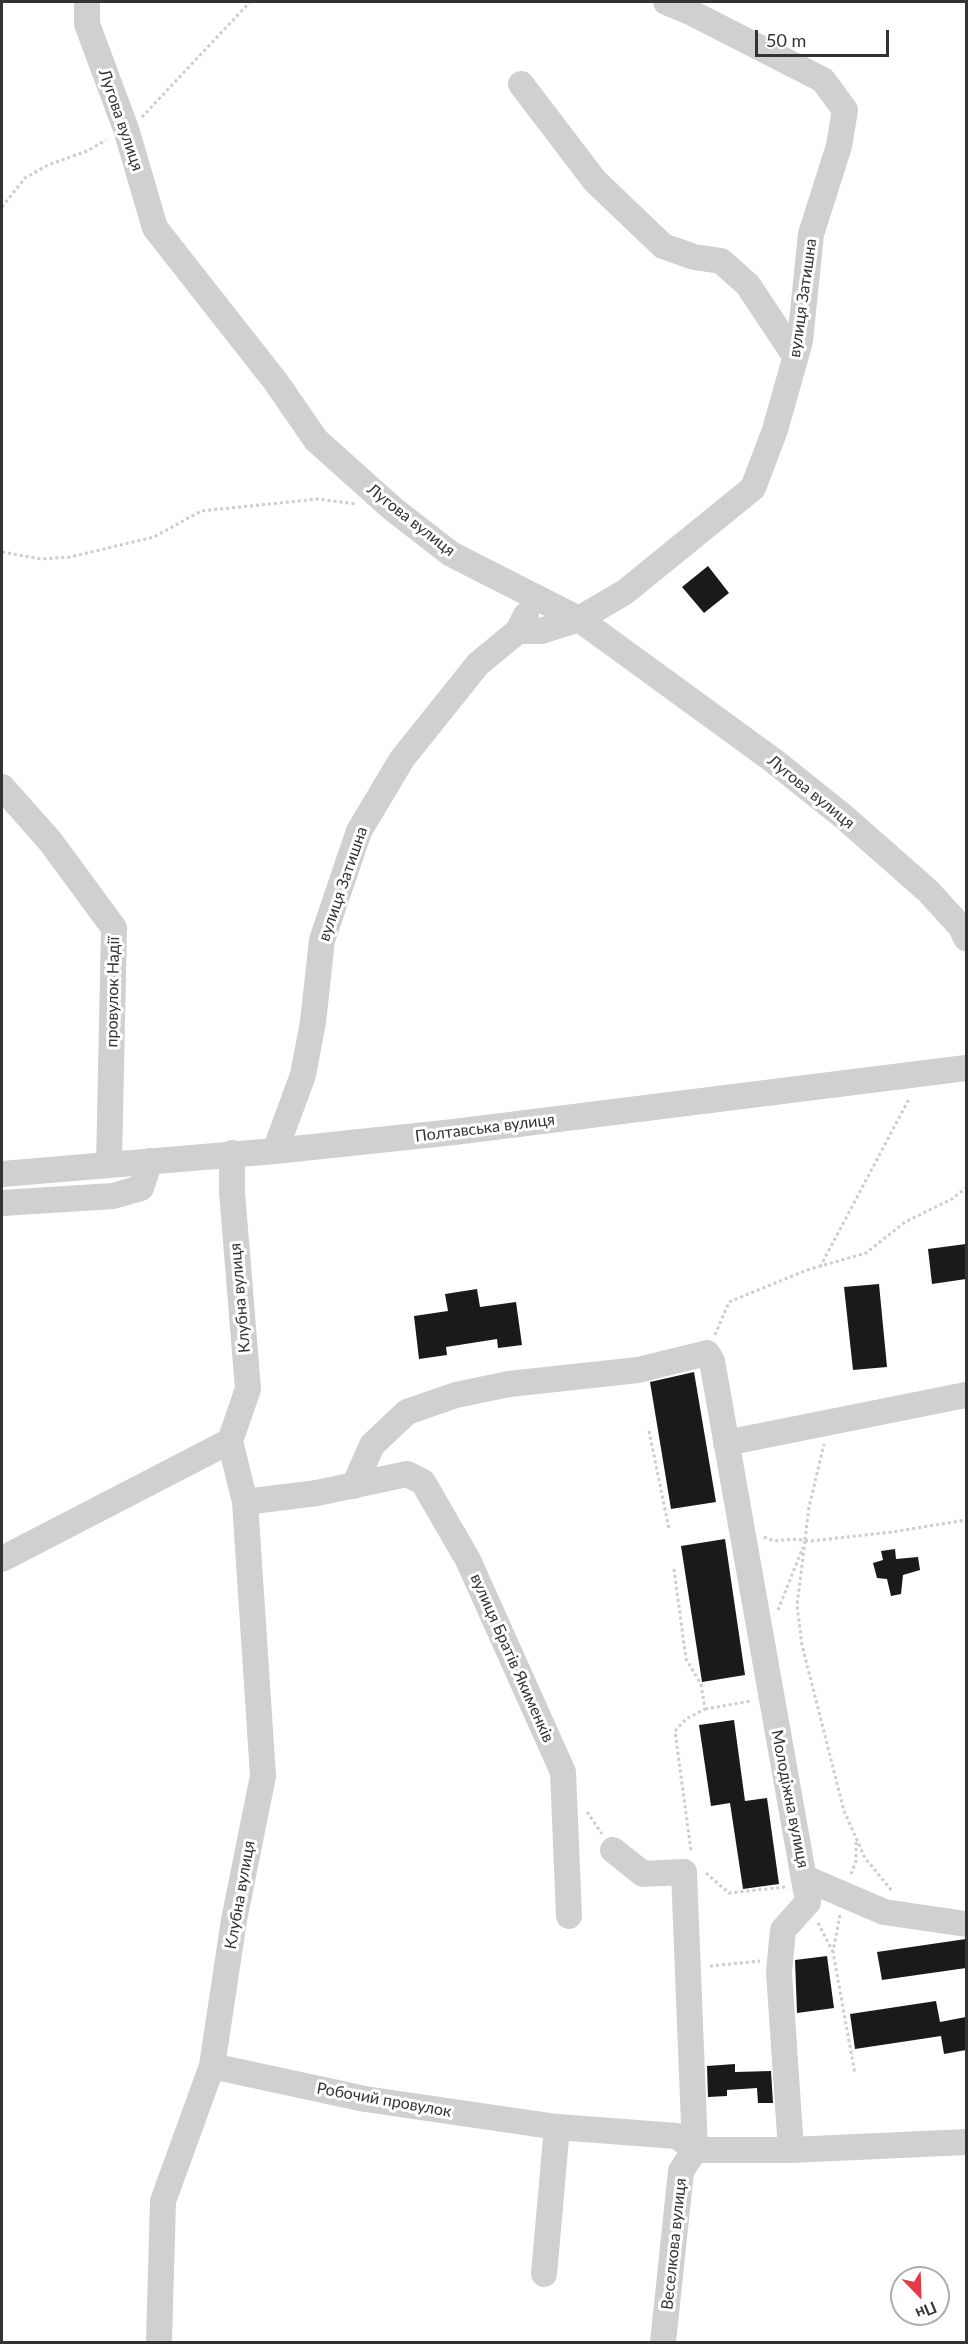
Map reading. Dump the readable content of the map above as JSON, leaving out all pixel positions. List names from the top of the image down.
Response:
{
  "streets": {
    "street": [
      "Лугова вулиця",
      "вулиця Затишна",
      "провулок Надії",
      "Полтавська вулиця",
      "Клубна вулиця",
      "вулиця Братів Якименків",
      "Молодіжна вулиця",
      "Робочий провулок",
      "Веселкова вулиця"
    ]
  },
  "crossings": [
    ["Лугова вулиця", "вулиця Затишна"],
    ["вулиця Затишна", "Полтавська вулиця"],
    ["провулок Надії", "Полтавська вулиця"],
    ["Полтавська вулиця", "Клубна вулиця"],
    ["Клубна вулиця", "вулиця Братів Якименків"],
    ["Клубна вулиця", "Робочий провулок"],
    ["Робочий провулок", "Веселкова вулиця"]
  ],
  "scale_bar": "50 m",
  "north": "bottom right"
}
